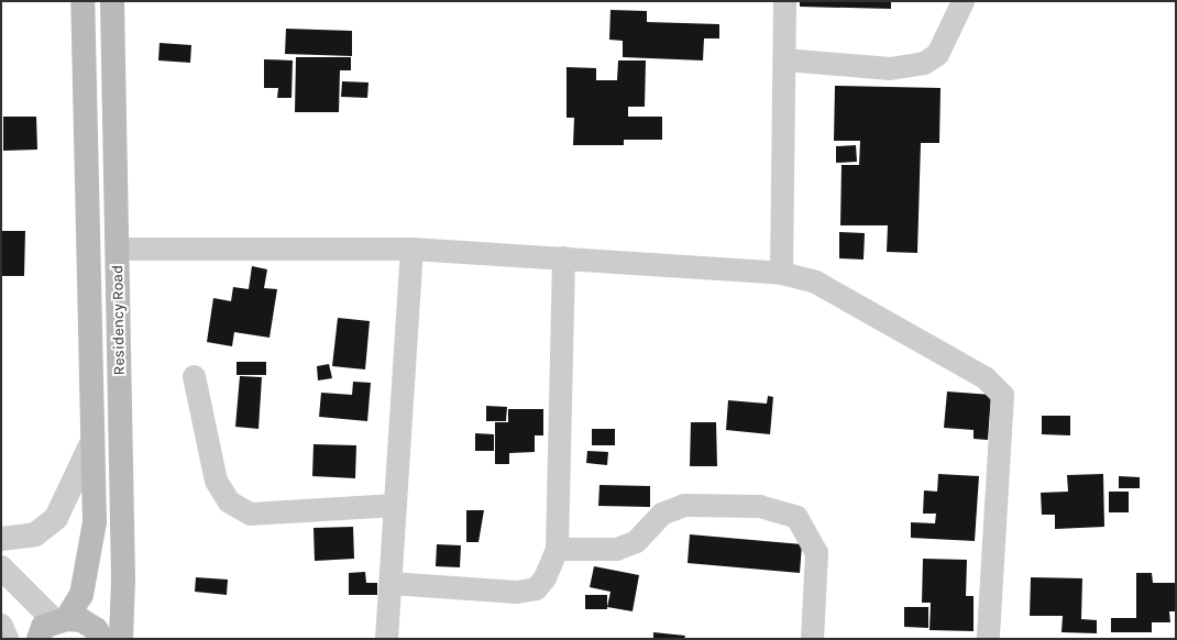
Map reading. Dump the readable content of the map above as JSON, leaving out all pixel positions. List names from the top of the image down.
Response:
{
  "streets": {
    "main road": ["Residency Road"]
  }
}
